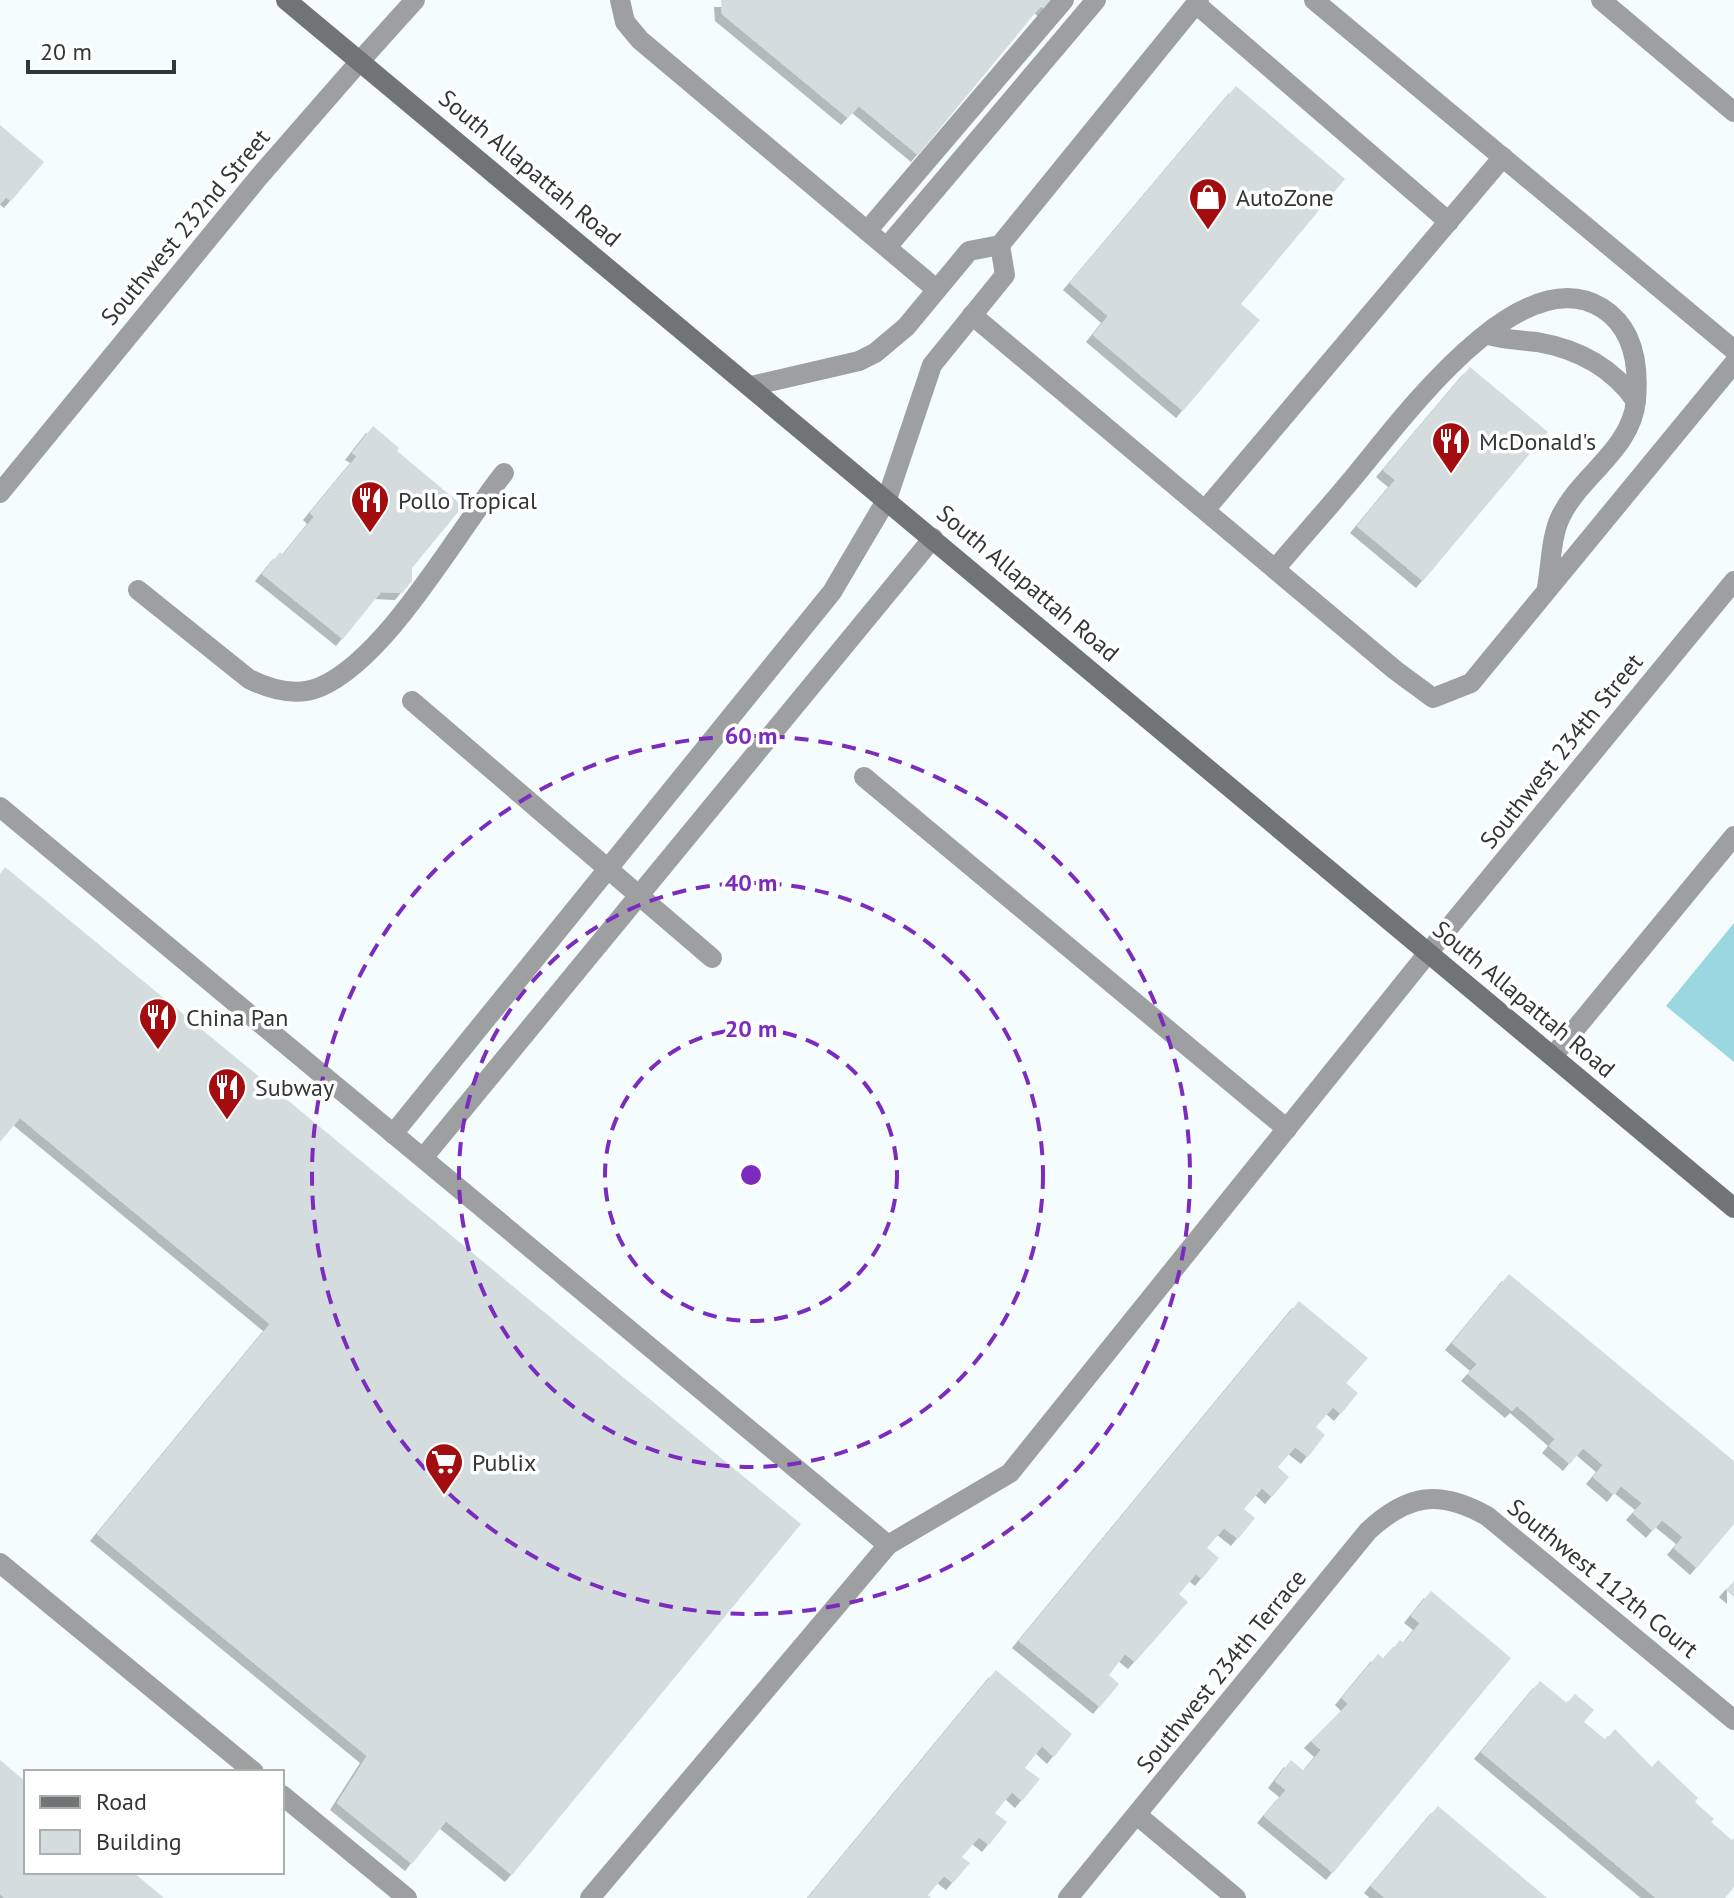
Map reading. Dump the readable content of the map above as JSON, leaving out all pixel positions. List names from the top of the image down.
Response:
{
  "streets": {
    "main road": ["South Allapattah Road"],
    "street": [
      "Southwest 232nd Street",
      "Southwest 234th Street",
      "Southwest 112th Court",
      "Southwest 234th Terrace"
    ]
  },
  "crossings": [
    ["South Allapattah Road", "Southwest 232nd Street"],
    ["South Allapattah Road", "Southwest 234th Street"],
    ["Southwest 112th Court", "Southwest 234th Terrace"]
  ],
  "places": {
    "shop": ["AutoZone"],
    "restaurant": [
      "McDonald's",
      "Pollo Tropical",
      "China Pan",
      "Subway"
    ],
    "supermarket": ["Publix"]
  },
  "legend": ["Road", "Building"],
  "scale_bar": "20 m",
  "rings": ["60 m", "40 m", "20 m"]
}
